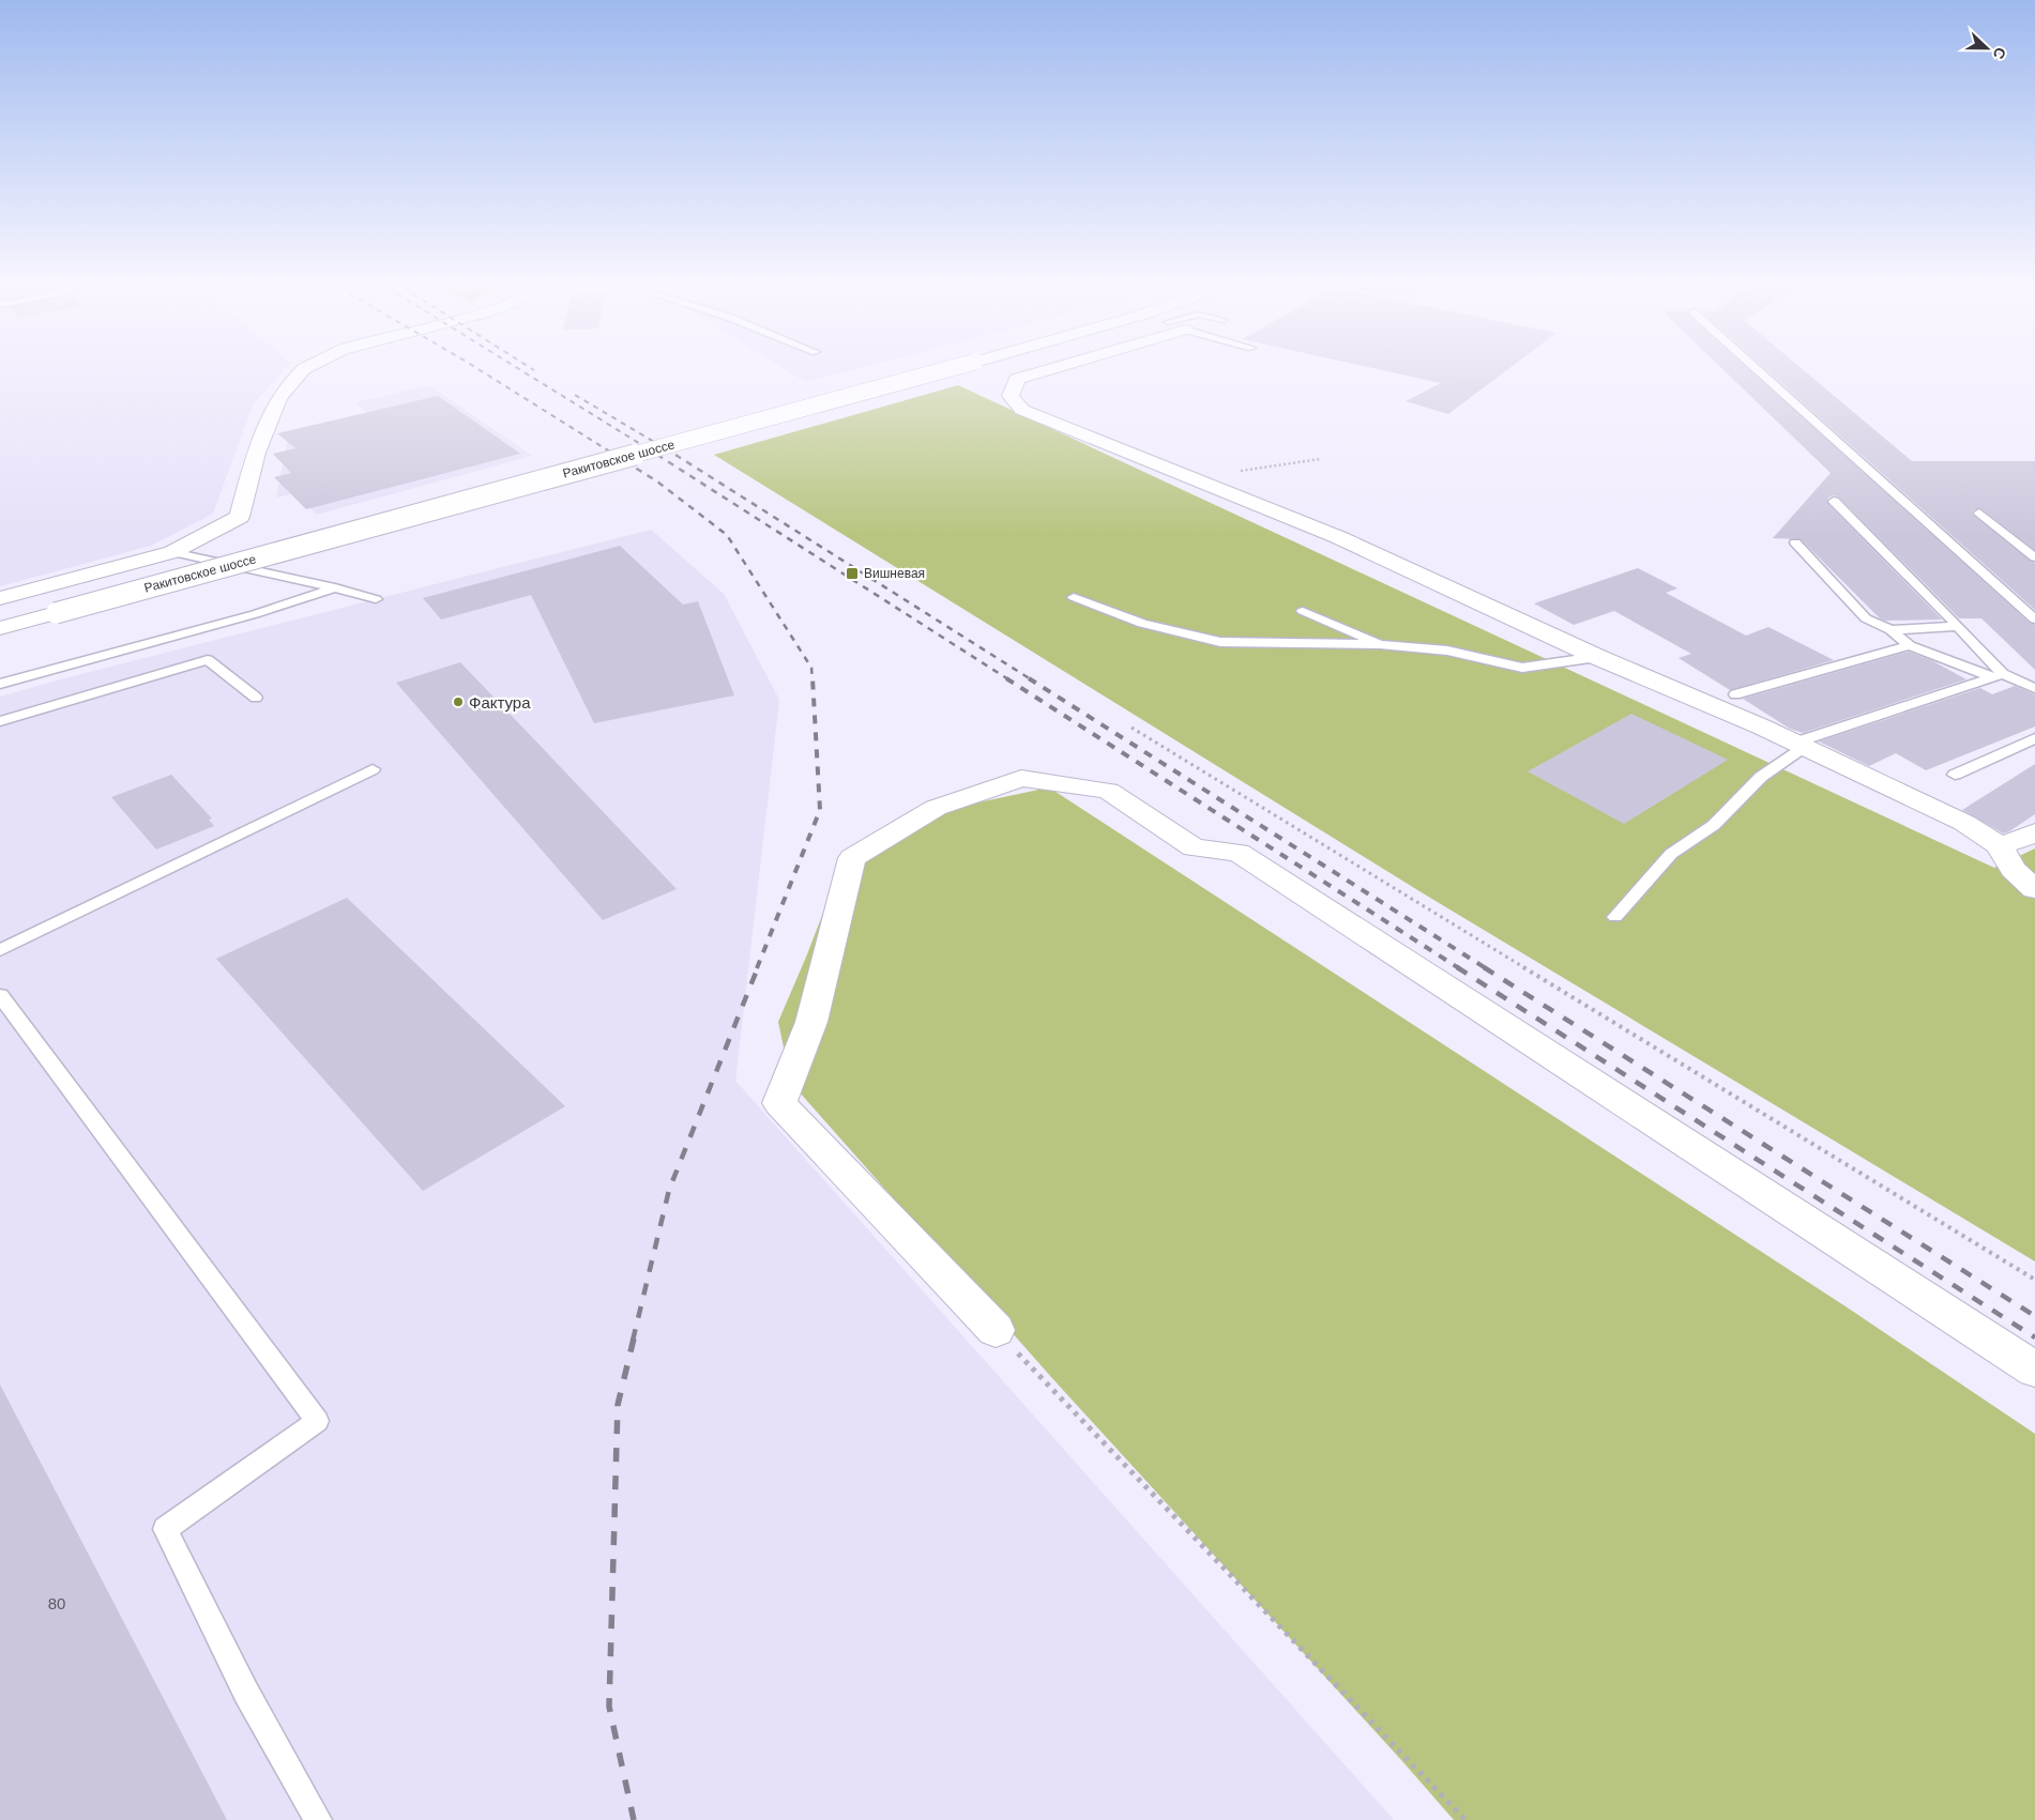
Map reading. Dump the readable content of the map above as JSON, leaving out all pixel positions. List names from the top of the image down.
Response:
{
  "streets": {
    "street": ["Ракитовское шоссе"]
  },
  "places": {
    "transit": ["Вишневая"],
    "other": ["Фактура"]
  },
  "house_numbers": ["80"],
  "north": "right"
}
